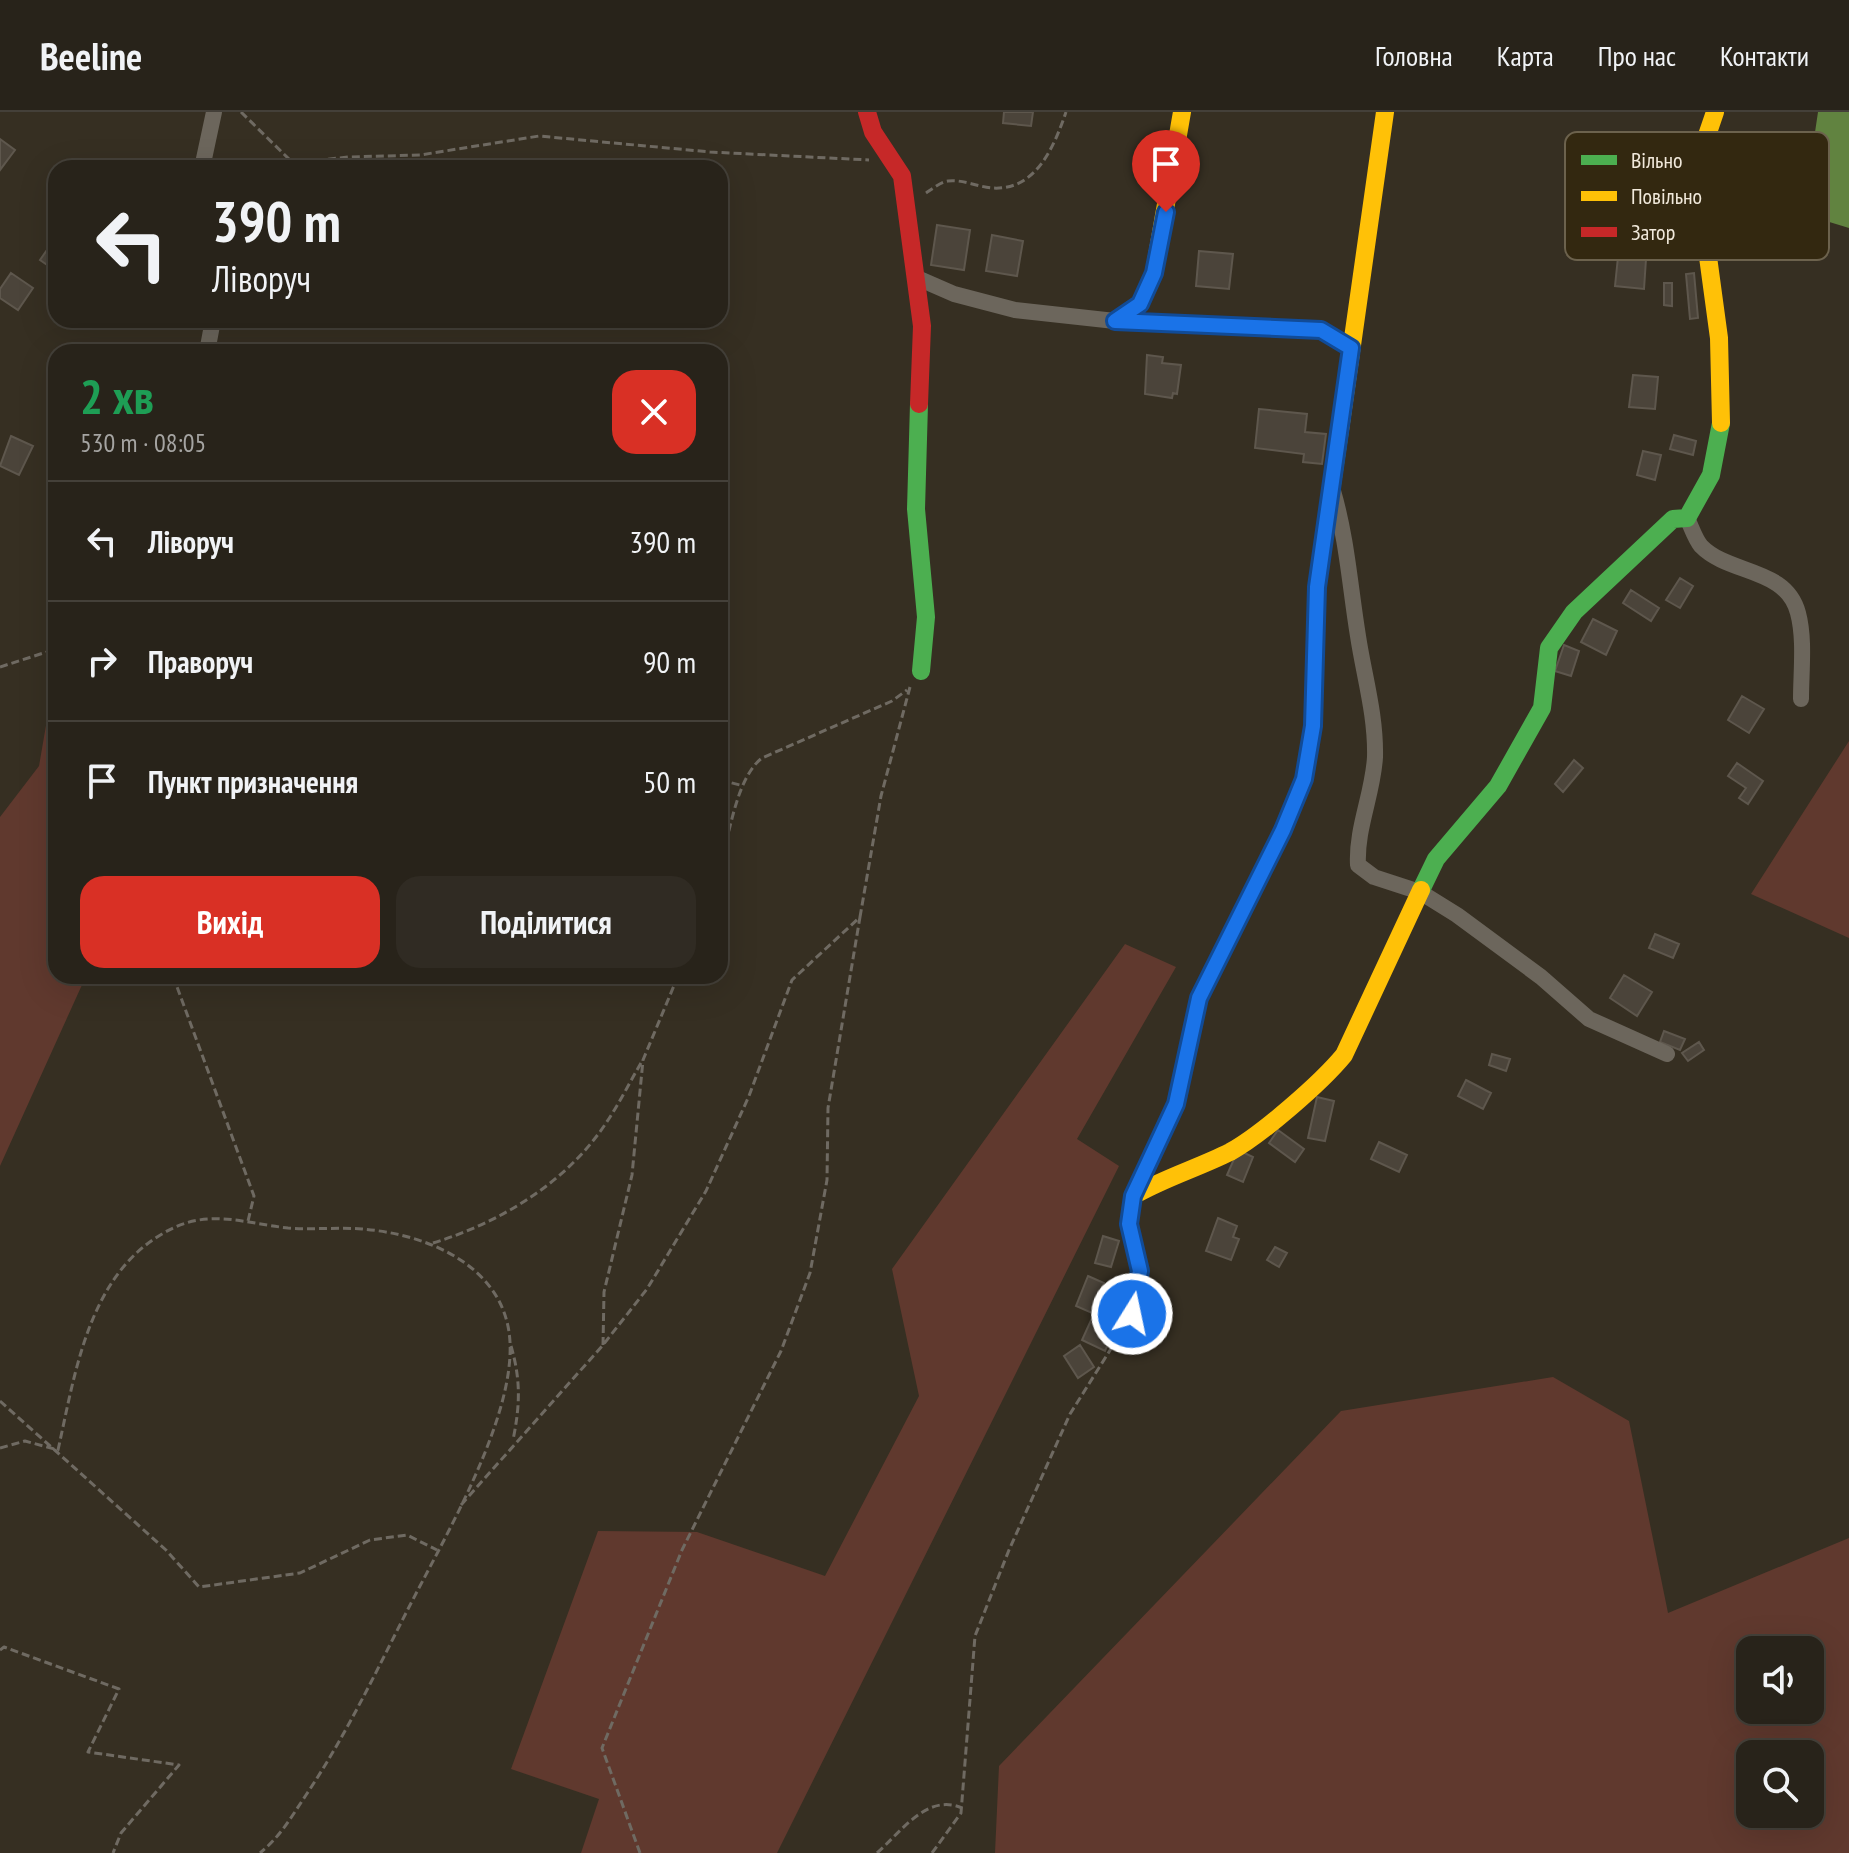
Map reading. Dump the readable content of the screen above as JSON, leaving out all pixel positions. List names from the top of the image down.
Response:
{
  "legend": ["Вільно", "Повільно", "Затор"],
  "page": {
    "header": "Beeline",
    "nav": [
      "Головна",
      "Карта",
      "Про нас",
      "Контакти"
    ],
    "turn": ["390 m", "Ліворуч"],
    "heading": ["2 хв", "530 m · 08:05"],
    "list": [
      {
        "name": "Ліворуч",
        "value": "390 m"
      },
      {
        "name": "Праворуч",
        "value": "90 m"
      },
      {
        "name": "Пункт призначення",
        "value": "50 m"
      }
    ],
    "buttons": ["Вихід", "Поділитися"]
  }
}
